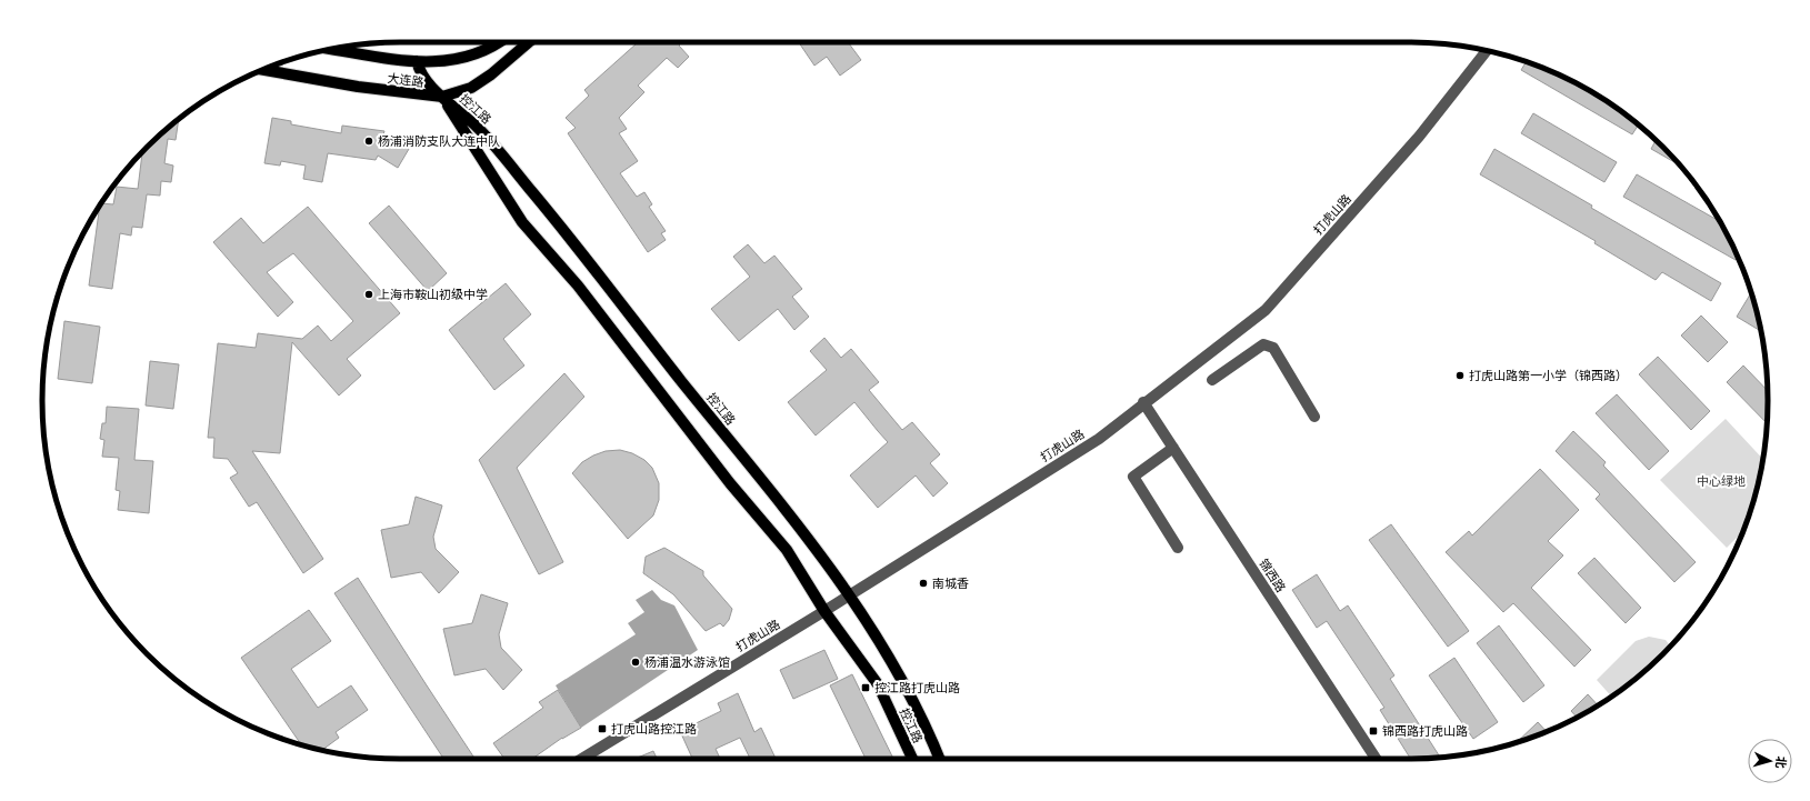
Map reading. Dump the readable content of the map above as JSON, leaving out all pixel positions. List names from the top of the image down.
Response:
{
  "streets": {
    "main road": ["大连路", "控江路"],
    "street": ["打虎山路", "锦西路"]
  },
  "crossings": [
    ["大连路", "控江路"],
    ["控江路", "打虎山路"],
    ["打虎山路", "锦西路"]
  ],
  "parks": ["中心绿地"],
  "places": {
    "other": [
      "杨浦消防支队大连中队",
      "上海市鞍山初级中学",
      "打虎山路第一小学（锦西路）",
      "南城香",
      "杨浦温水游泳馆"
    ],
    "transit": ["控江路打虎山路", "打虎山路控江路", "锦西路打虎山路"]
  },
  "north": "right"
}
